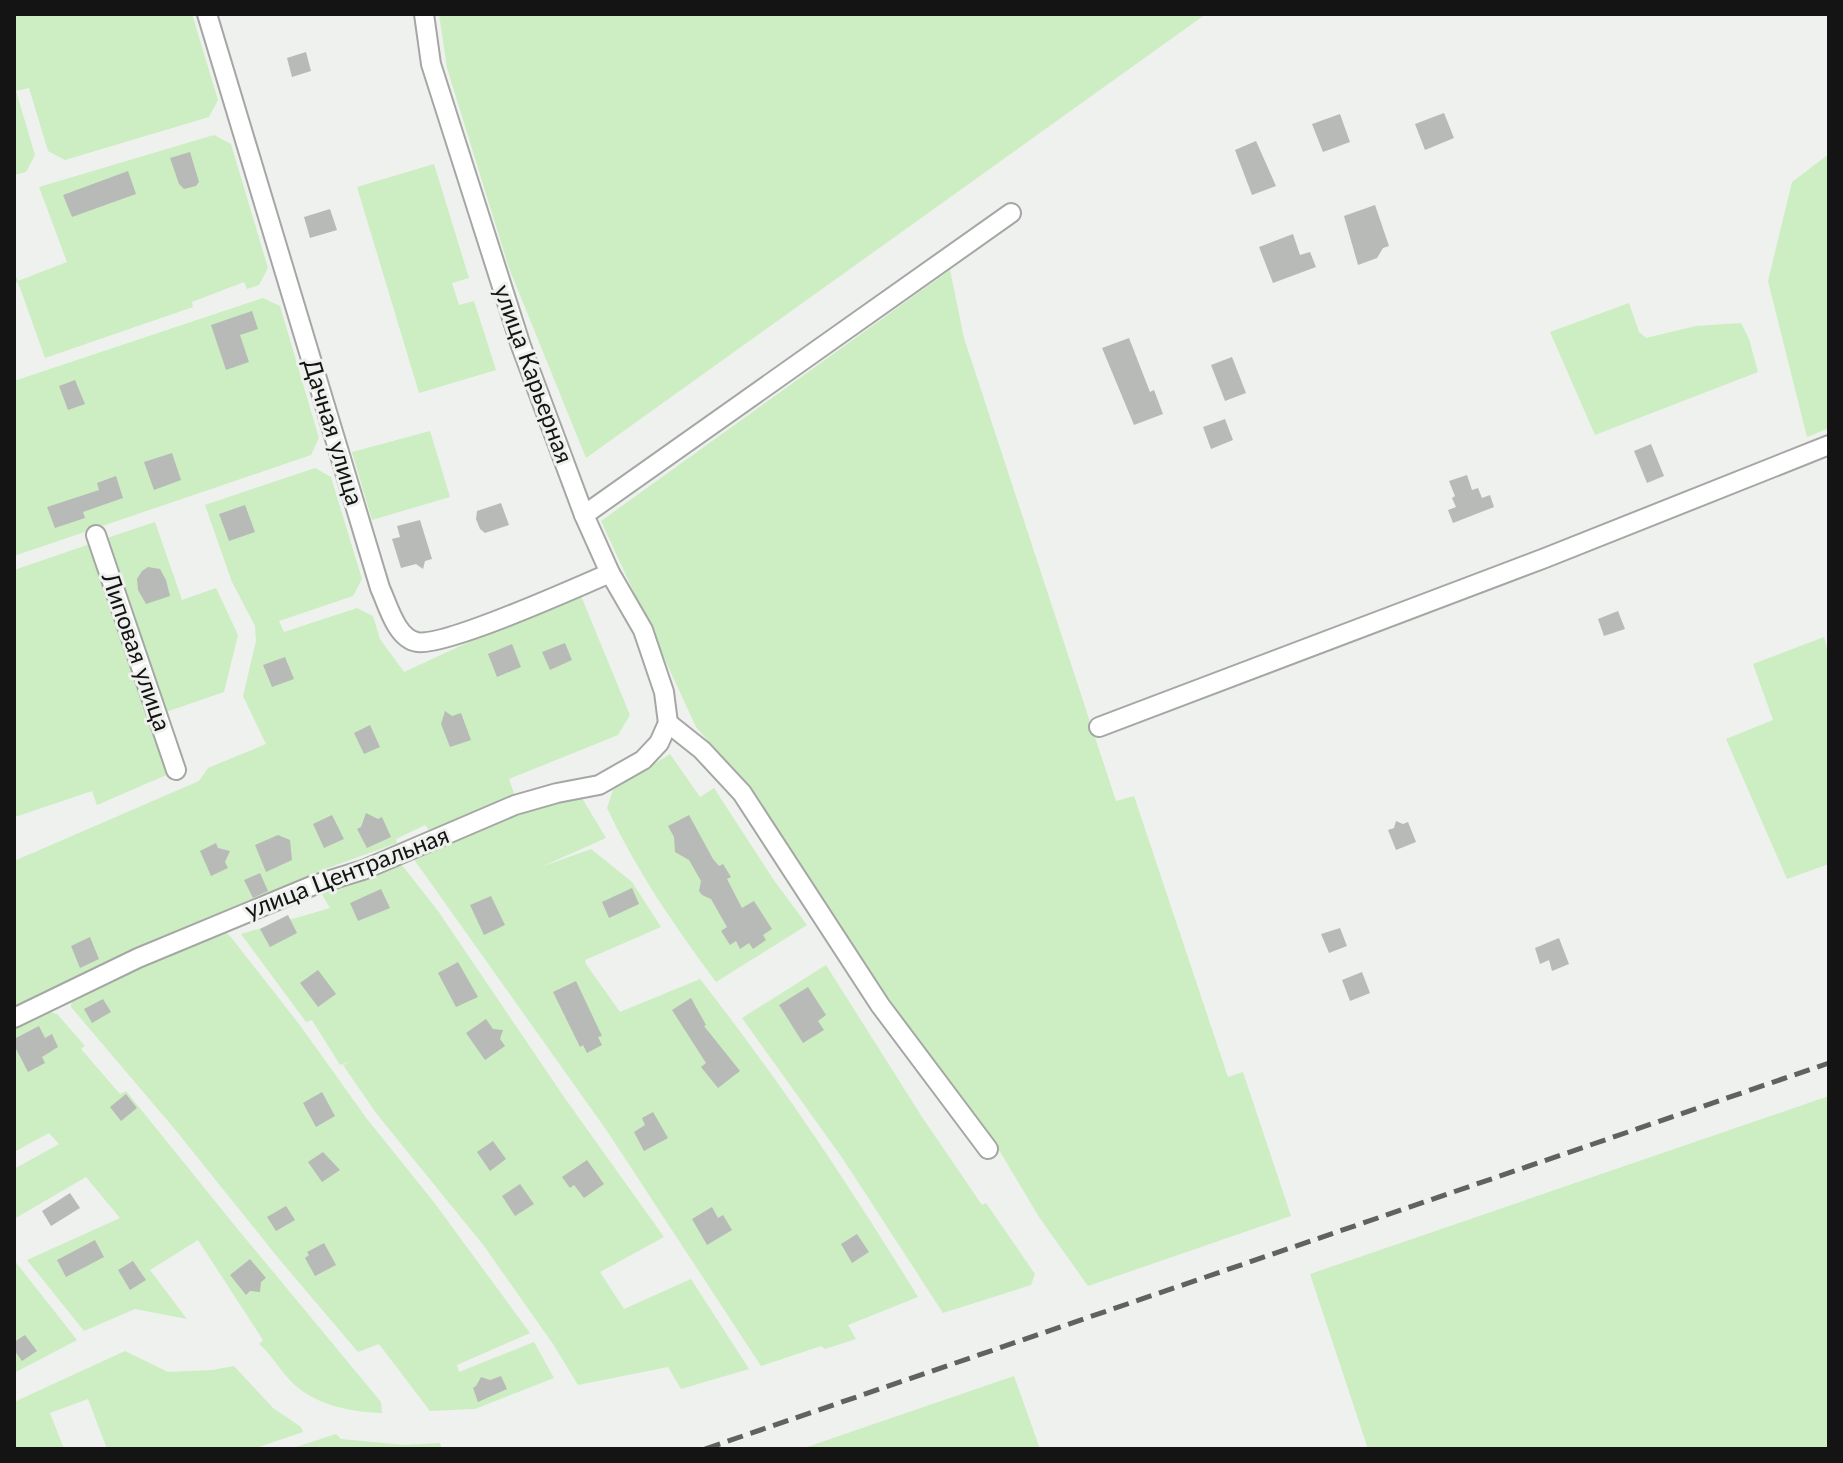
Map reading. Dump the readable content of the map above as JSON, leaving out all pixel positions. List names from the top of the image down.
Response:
{
  "streets": {
    "street": [
      "улица Карьерная",
      "Дачная улица",
      "Липовая улица",
      "улица Центральная"
    ]
  },
  "crossings": [
    ["улица Карьерная", "Дачная улица"],
    ["улица Карьерная", "улица Центральная"]
  ]
}
